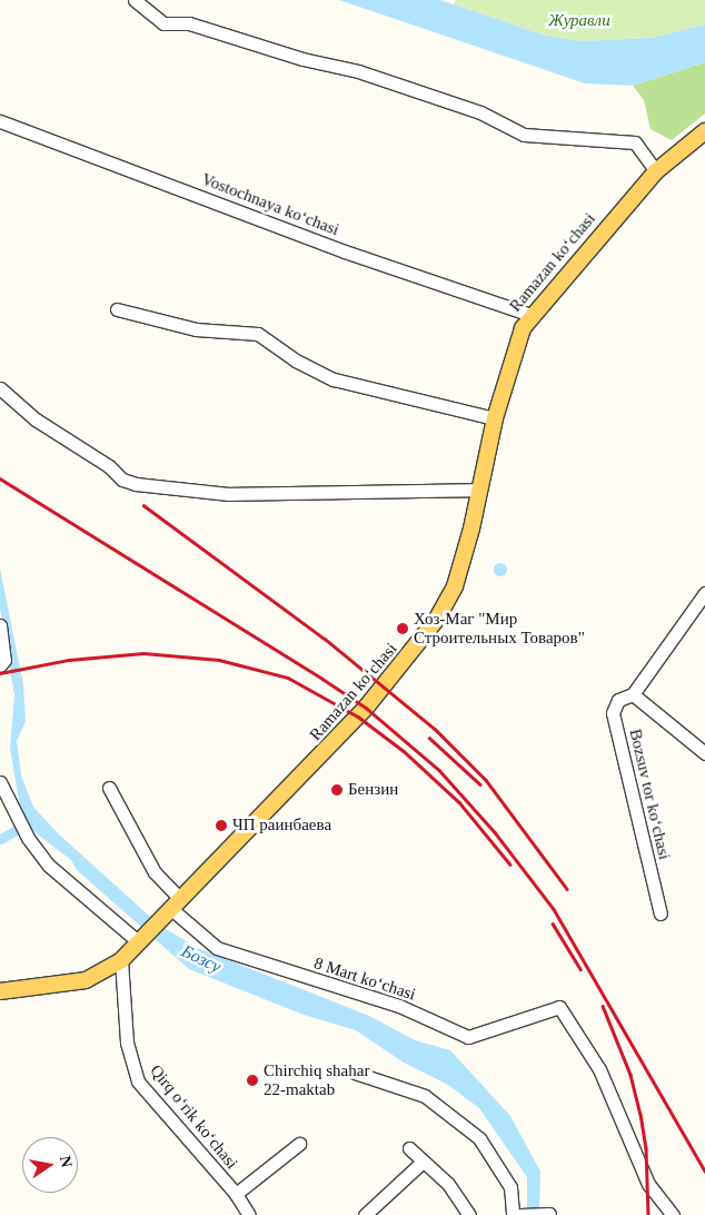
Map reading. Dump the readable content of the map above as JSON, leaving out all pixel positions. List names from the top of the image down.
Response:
{
  "streets": {
    "main road": ["Ramazan ko‘chasi"],
    "street": [
      "Vostochnaya ko‘chasi",
      "Bozsuv tor ko‘chasi",
      "8 Mart ko‘chasi",
      "Qirq o‘rik ko‘chasi"
    ]
  },
  "crossings": [
    ["Vostochnaya ko‘chasi", "Ramazan ko‘chasi"],
    ["Ramazan ko‘chasi", "8 Mart ko‘chasi"],
    ["Ramazan ko‘chasi", "Qirq o‘rik ko‘chasi"]
  ],
  "water": ["Бозсу"],
  "parks": ["Журавли"],
  "places": [
    "Хоз-Маг \"Мир Строительных Товаров\"",
    "Бензин",
    "ЧП раинбаева",
    "Chirchiq shahar 22-maktab"
  ],
  "north": "right"
}
